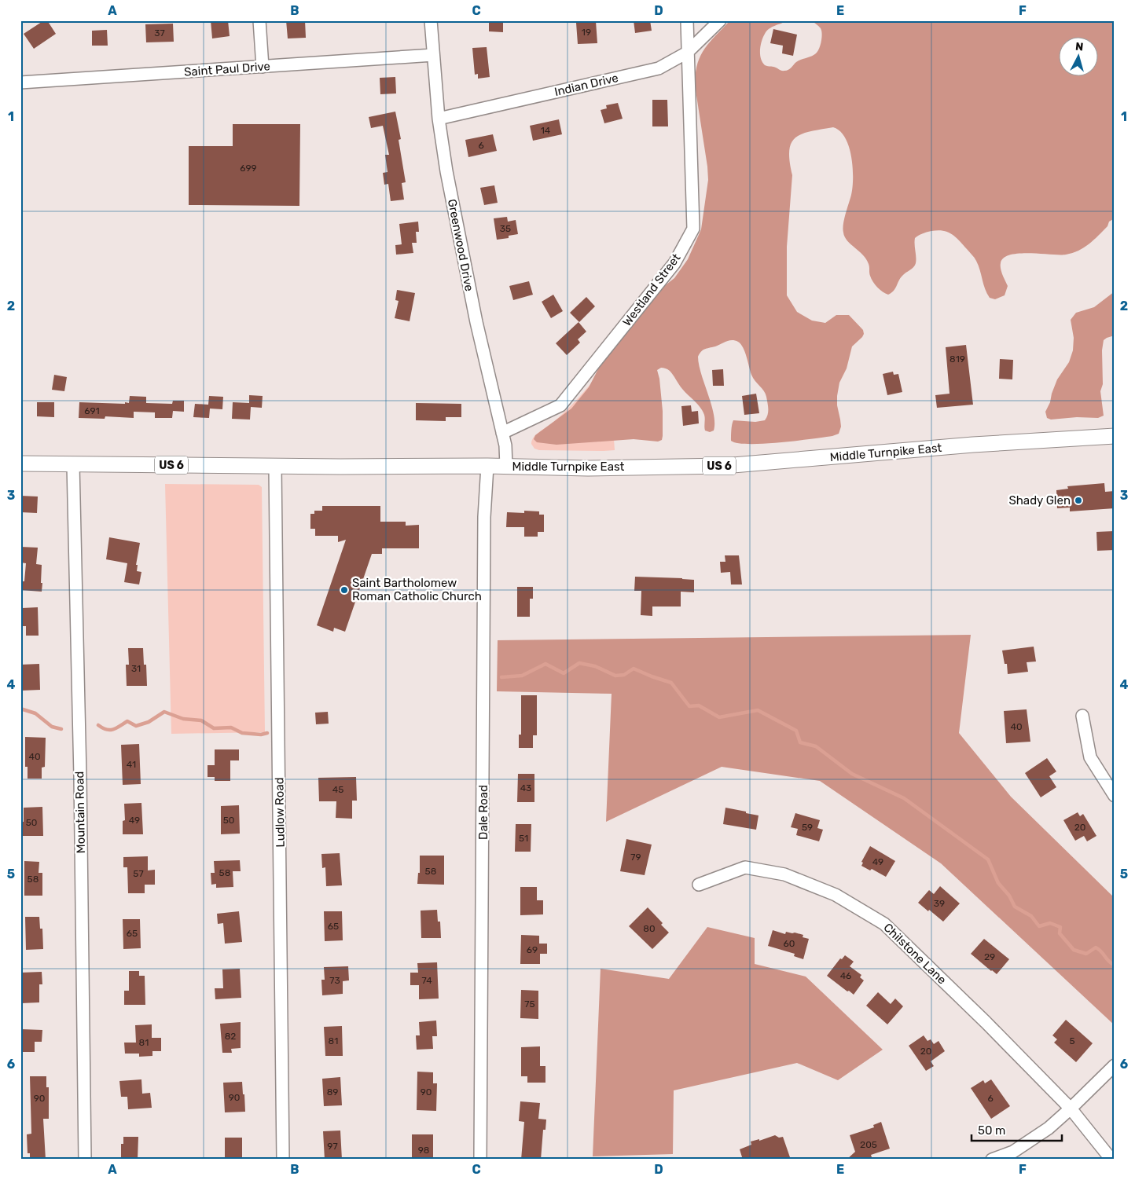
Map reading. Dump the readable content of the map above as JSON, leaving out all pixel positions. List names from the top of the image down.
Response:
{
  "streets": {
    "main road": ["Middle Turnpike East", "US 6"],
    "street": [
      "Saint Paul Drive",
      "Indian Drive",
      "Greenwood Drive",
      "Westland Street",
      "Mountain Road",
      "Ludlow Road",
      "Dale Road",
      "Chilstone Lane"
    ]
  },
  "crossings": [
    ["Saint Paul Drive", "Greenwood Drive"],
    ["Indian Drive", "Greenwood Drive"],
    ["Indian Drive", "Westland Street"],
    ["Greenwood Drive", "Westland Street"],
    ["Greenwood Drive", "Middle Turnpike East"],
    ["Middle Turnpike East", "Mountain Road"],
    ["Middle Turnpike East", "Ludlow Road"],
    ["Middle Turnpike East", "Dale Road"]
  ],
  "places": ["Shady Glen", "Saint Bartholomew Roman Catholic Church"],
  "house_numbers": [
    "19",
    "37",
    "14",
    "6",
    "699",
    "35",
    "819",
    "691",
    "31",
    "40",
    "40",
    "41",
    "43",
    "45",
    "49",
    "50",
    "50",
    "59",
    "20",
    "51",
    "79",
    "49",
    "58",
    "58",
    "57",
    "58",
    "39",
    "65",
    "80",
    "65",
    "60",
    "69",
    "29",
    "46",
    "73",
    "74",
    "75",
    "82",
    "81",
    "5",
    "81",
    "20",
    "89",
    "90",
    "90",
    "90",
    "6",
    "205",
    "97",
    "98"
  ],
  "scale_bar": "50 m",
  "north": "top",
  "grid": {
    "columns": [
      "A",
      "B",
      "C",
      "D",
      "E",
      "F"
    ],
    "rows": [
      "1",
      "2",
      "3",
      "4",
      "5",
      "6"
    ]
  }
}
